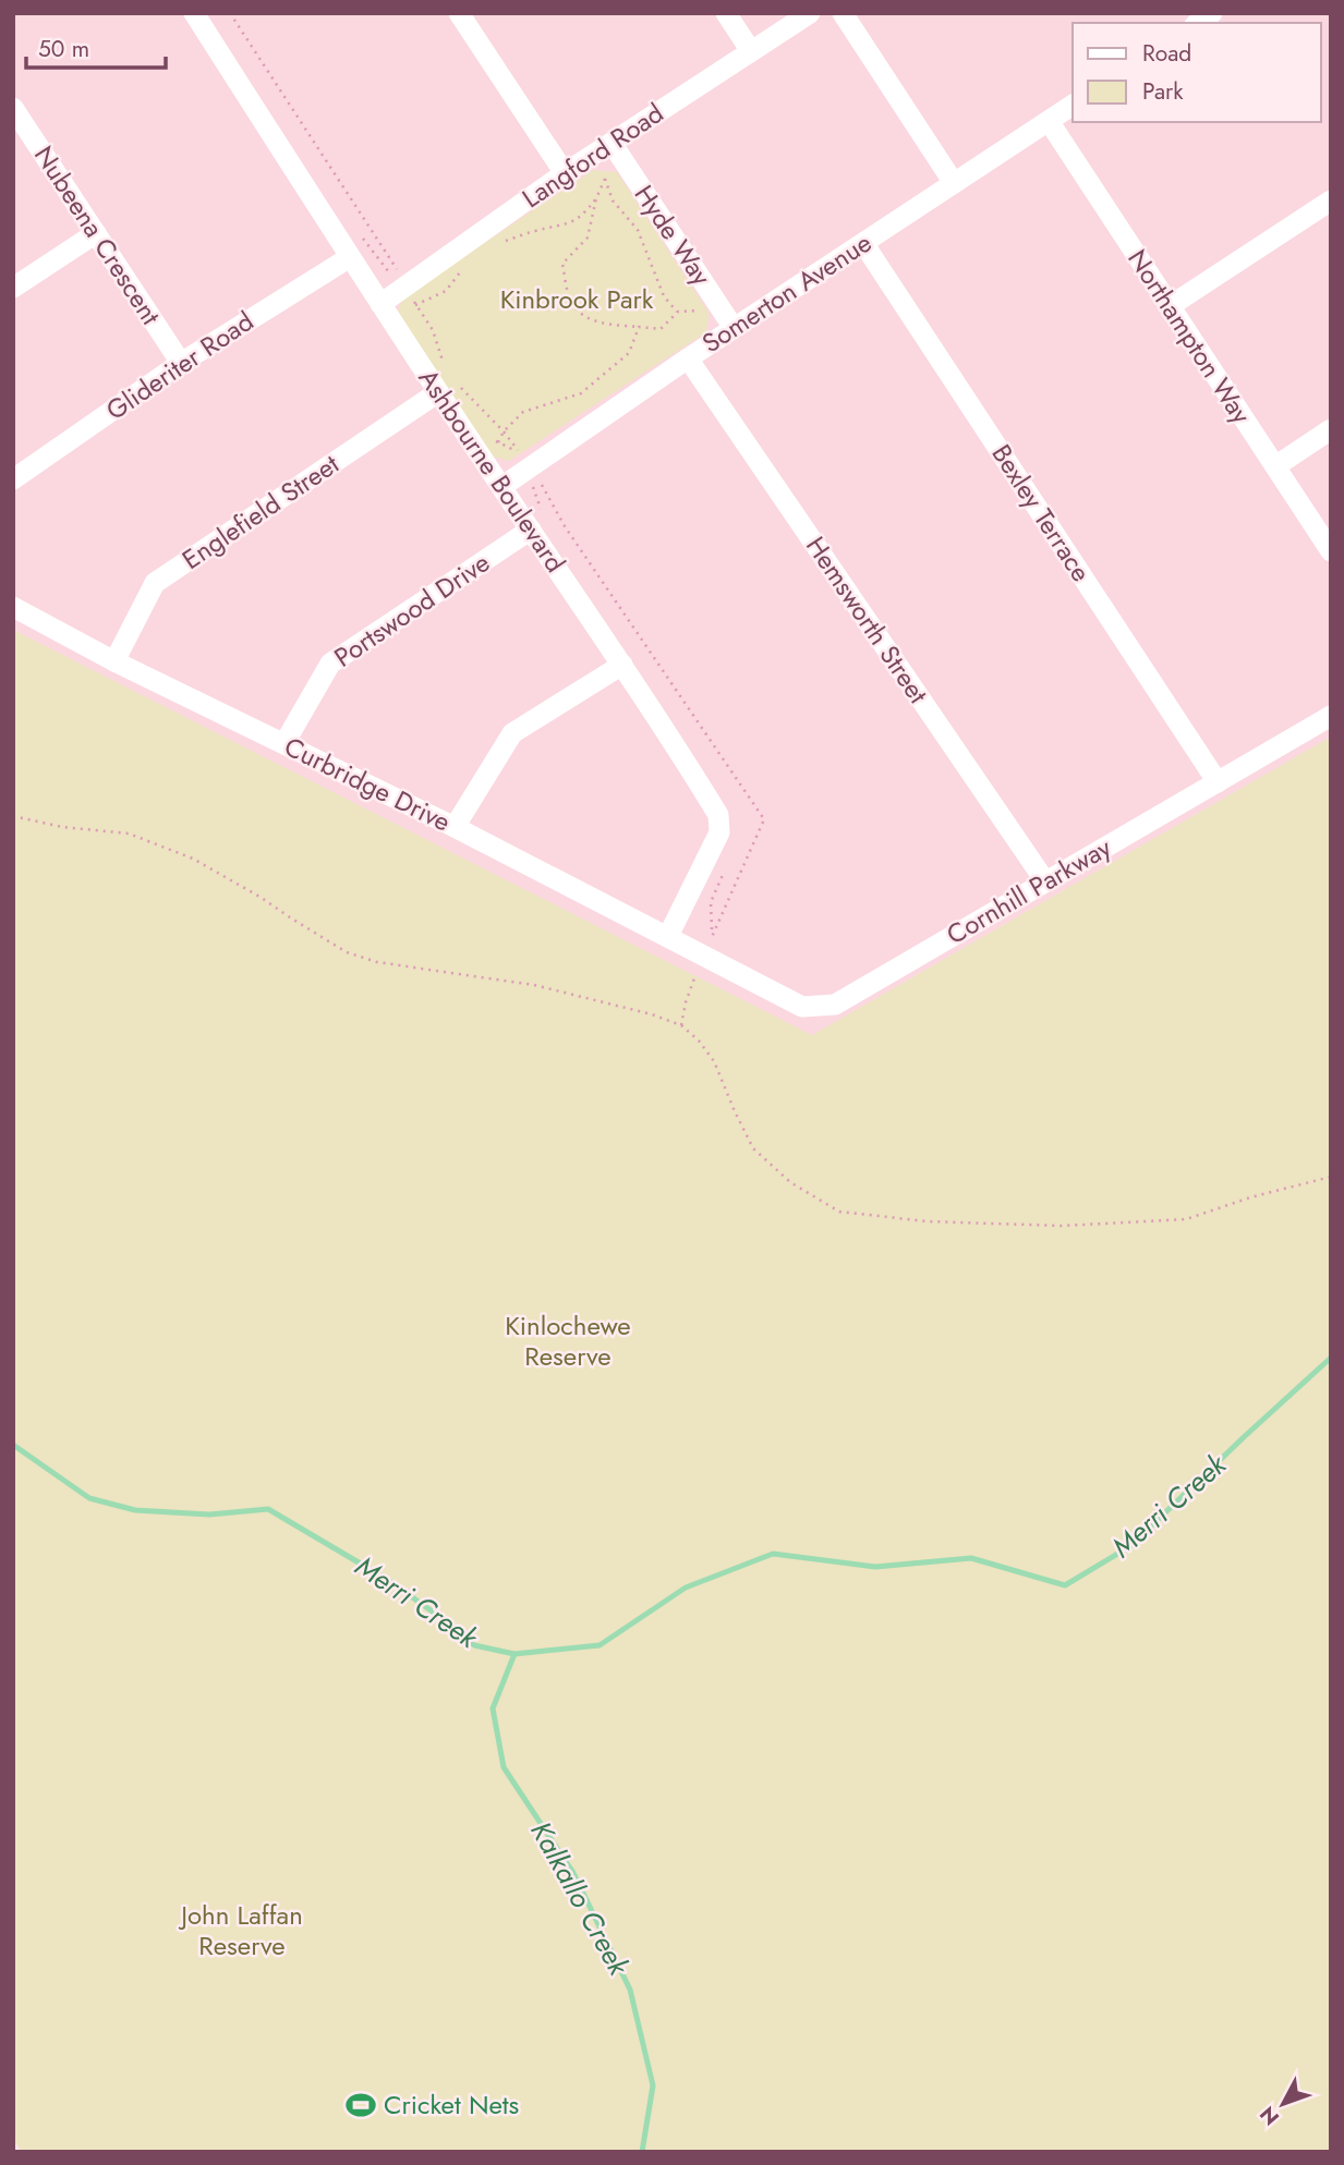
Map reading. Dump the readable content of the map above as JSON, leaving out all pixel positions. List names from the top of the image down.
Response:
{
  "streets": {
    "street": [
      "Langford Road",
      "Nubeena Crescent",
      "Hyde Way",
      "Somerton Avenue",
      "Northampton Way",
      "Glideriter Road",
      "Ashbourne Boulevard",
      "Englefield Street",
      "Bexley Terrace",
      "Portswood Drive",
      "Hemsworth Street",
      "Curbridge Drive",
      "Cornhill Parkway"
    ]
  },
  "crossings": [
    ["Langford Road", "Hyde Way"],
    ["Langford Road", "Ashbourne Boulevard"],
    ["Nubeena Crescent", "Glideriter Road"],
    ["Hyde Way", "Somerton Avenue"],
    ["Somerton Avenue", "Northampton Way"],
    ["Somerton Avenue", "Ashbourne Boulevard"],
    ["Somerton Avenue", "Bexley Terrace"],
    ["Somerton Avenue", "Hemsworth Street"],
    ["Glideriter Road", "Ashbourne Boulevard"],
    ["Ashbourne Boulevard", "Englefield Street"],
    ["Ashbourne Boulevard", "Portswood Drive"],
    ["Ashbourne Boulevard", "Curbridge Drive"],
    ["Englefield Street", "Curbridge Drive"],
    ["Bexley Terrace", "Cornhill Parkway"],
    ["Portswood Drive", "Curbridge Drive"],
    ["Hemsworth Street", "Cornhill Parkway"],
    ["Curbridge Drive", "Cornhill Parkway"]
  ],
  "water": ["Merri Creek", "Kalkallo Creek"],
  "parks": ["Kinbrook Park", "Kinlochewe Reserve", "John Laffan Reserve"],
  "places": {
    "sports": ["Cricket Nets"]
  },
  "legend": ["Road", "Park"],
  "scale_bar": "50 m",
  "north": "bottom left"
}
